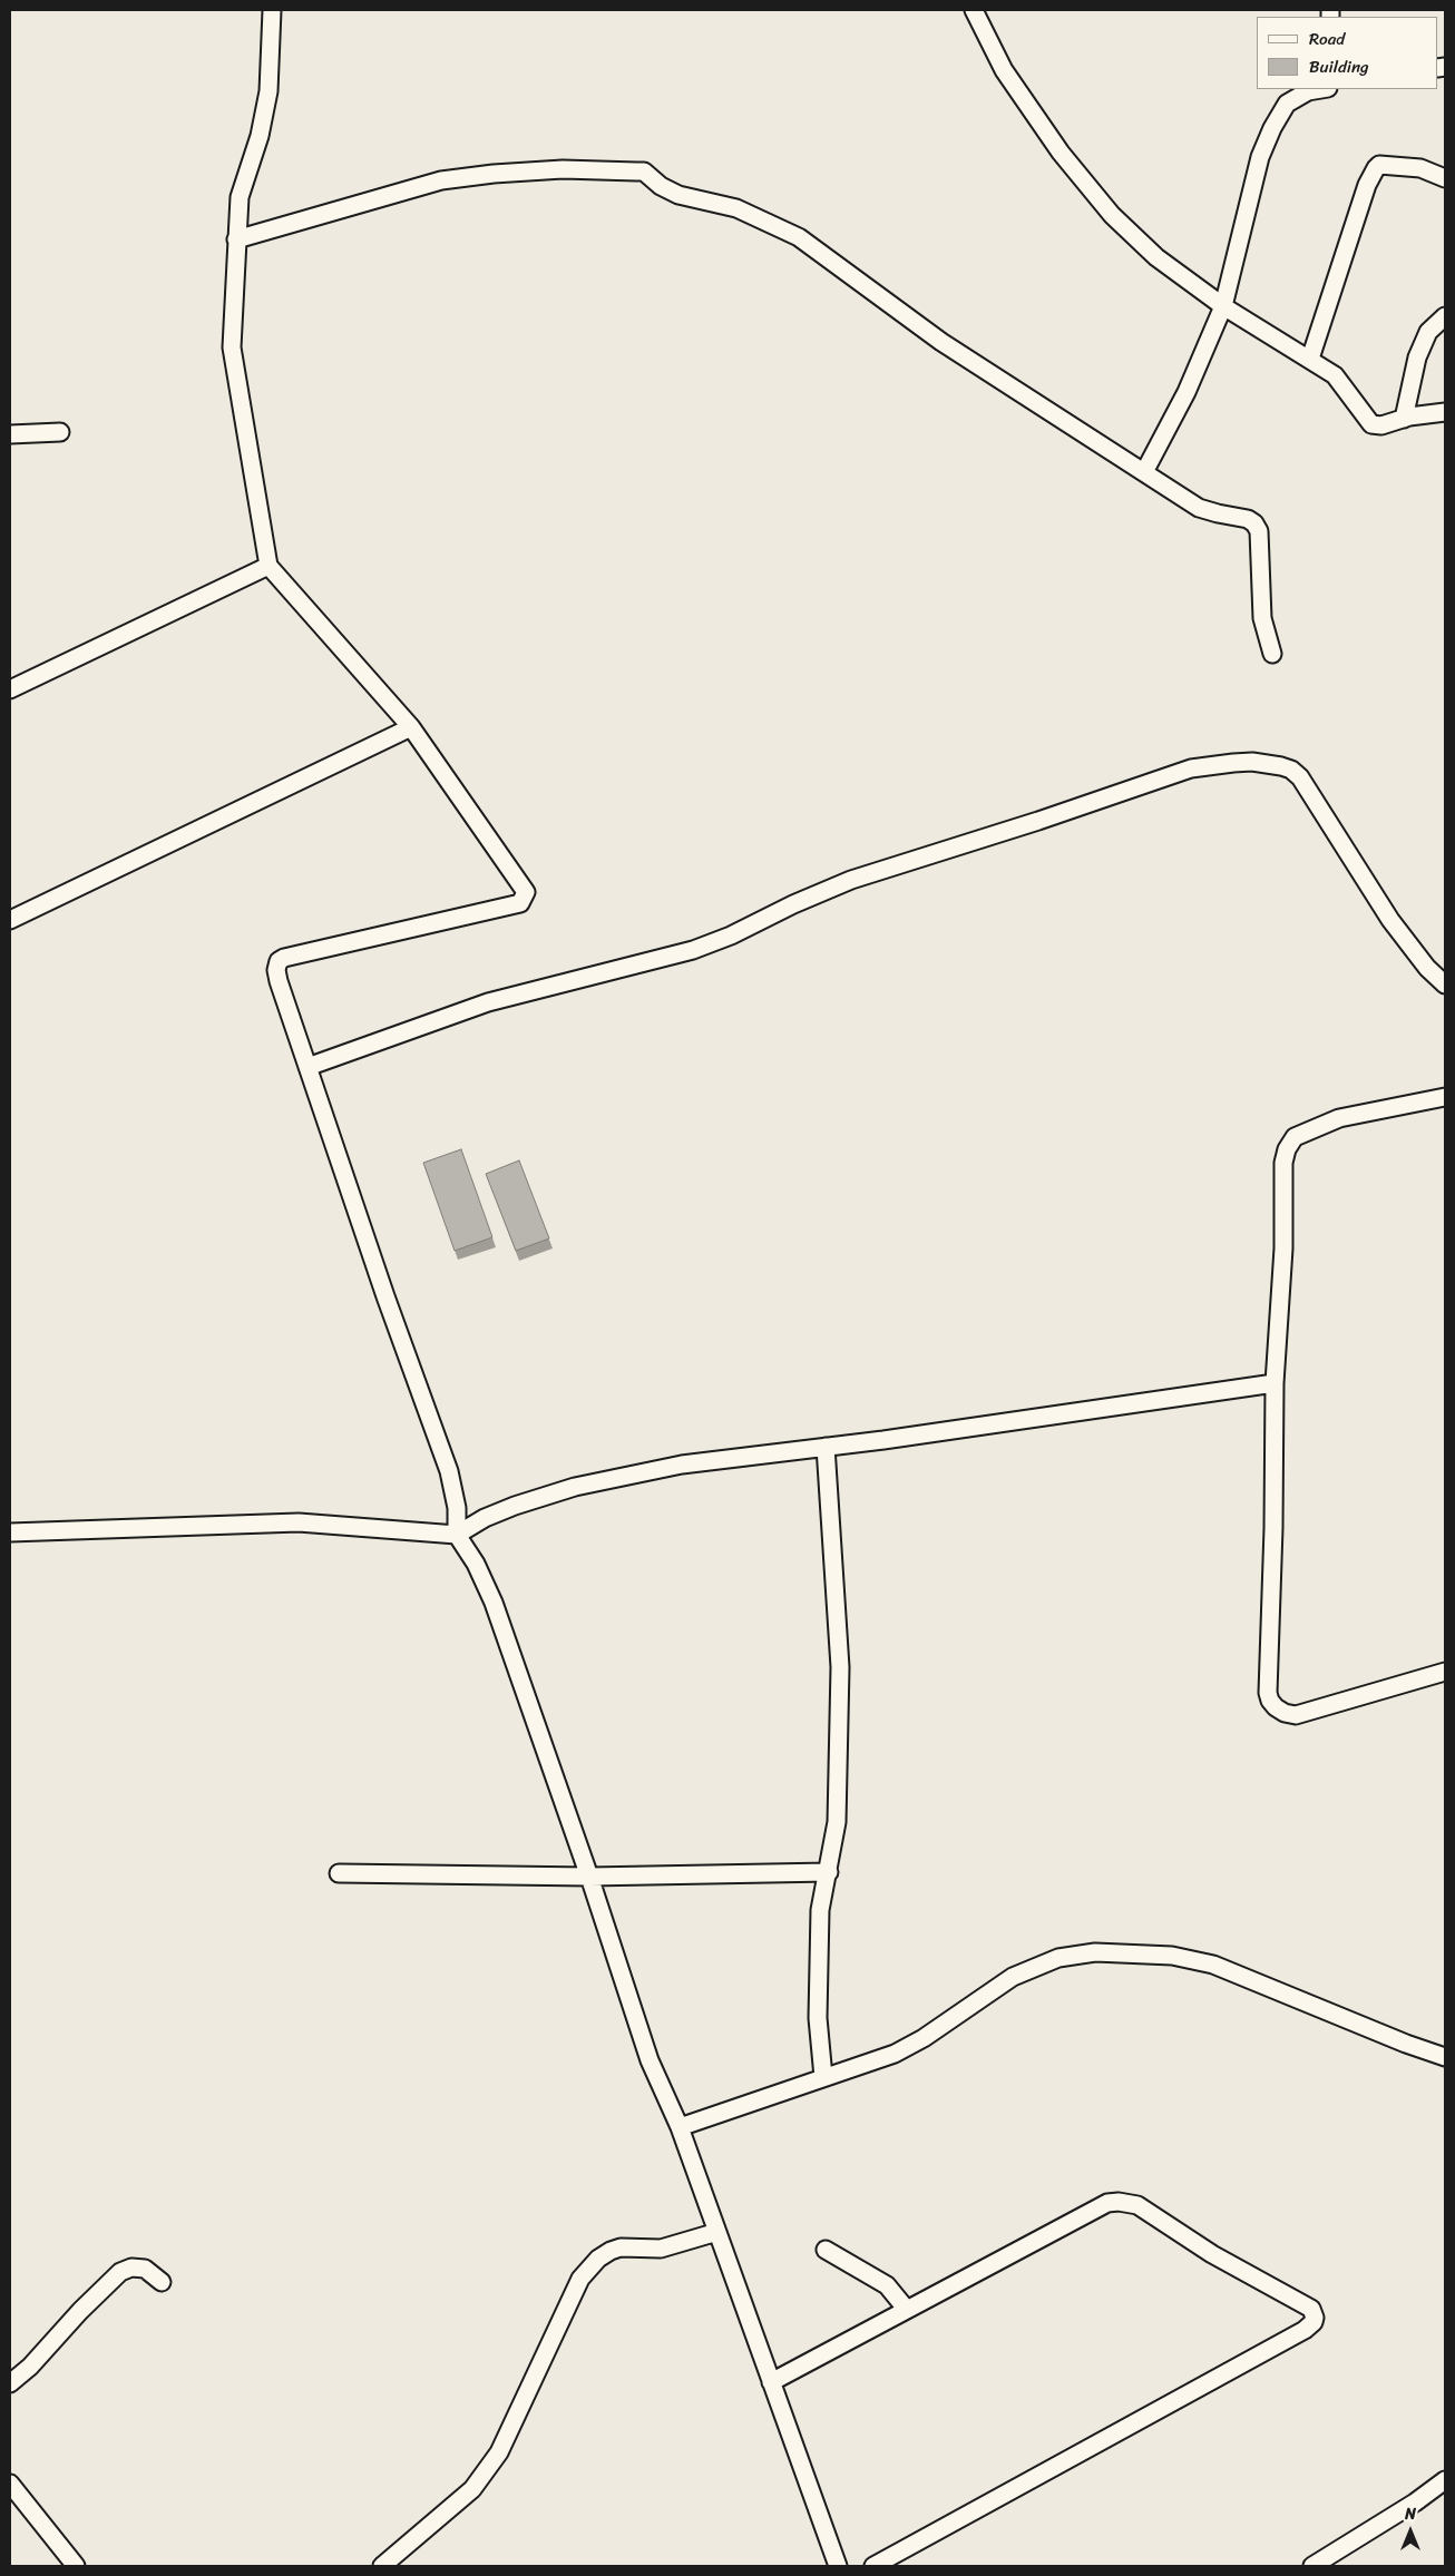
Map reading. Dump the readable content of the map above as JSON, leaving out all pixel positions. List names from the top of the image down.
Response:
{
  "legend": ["Road", "Building"],
  "north": "top"
}
